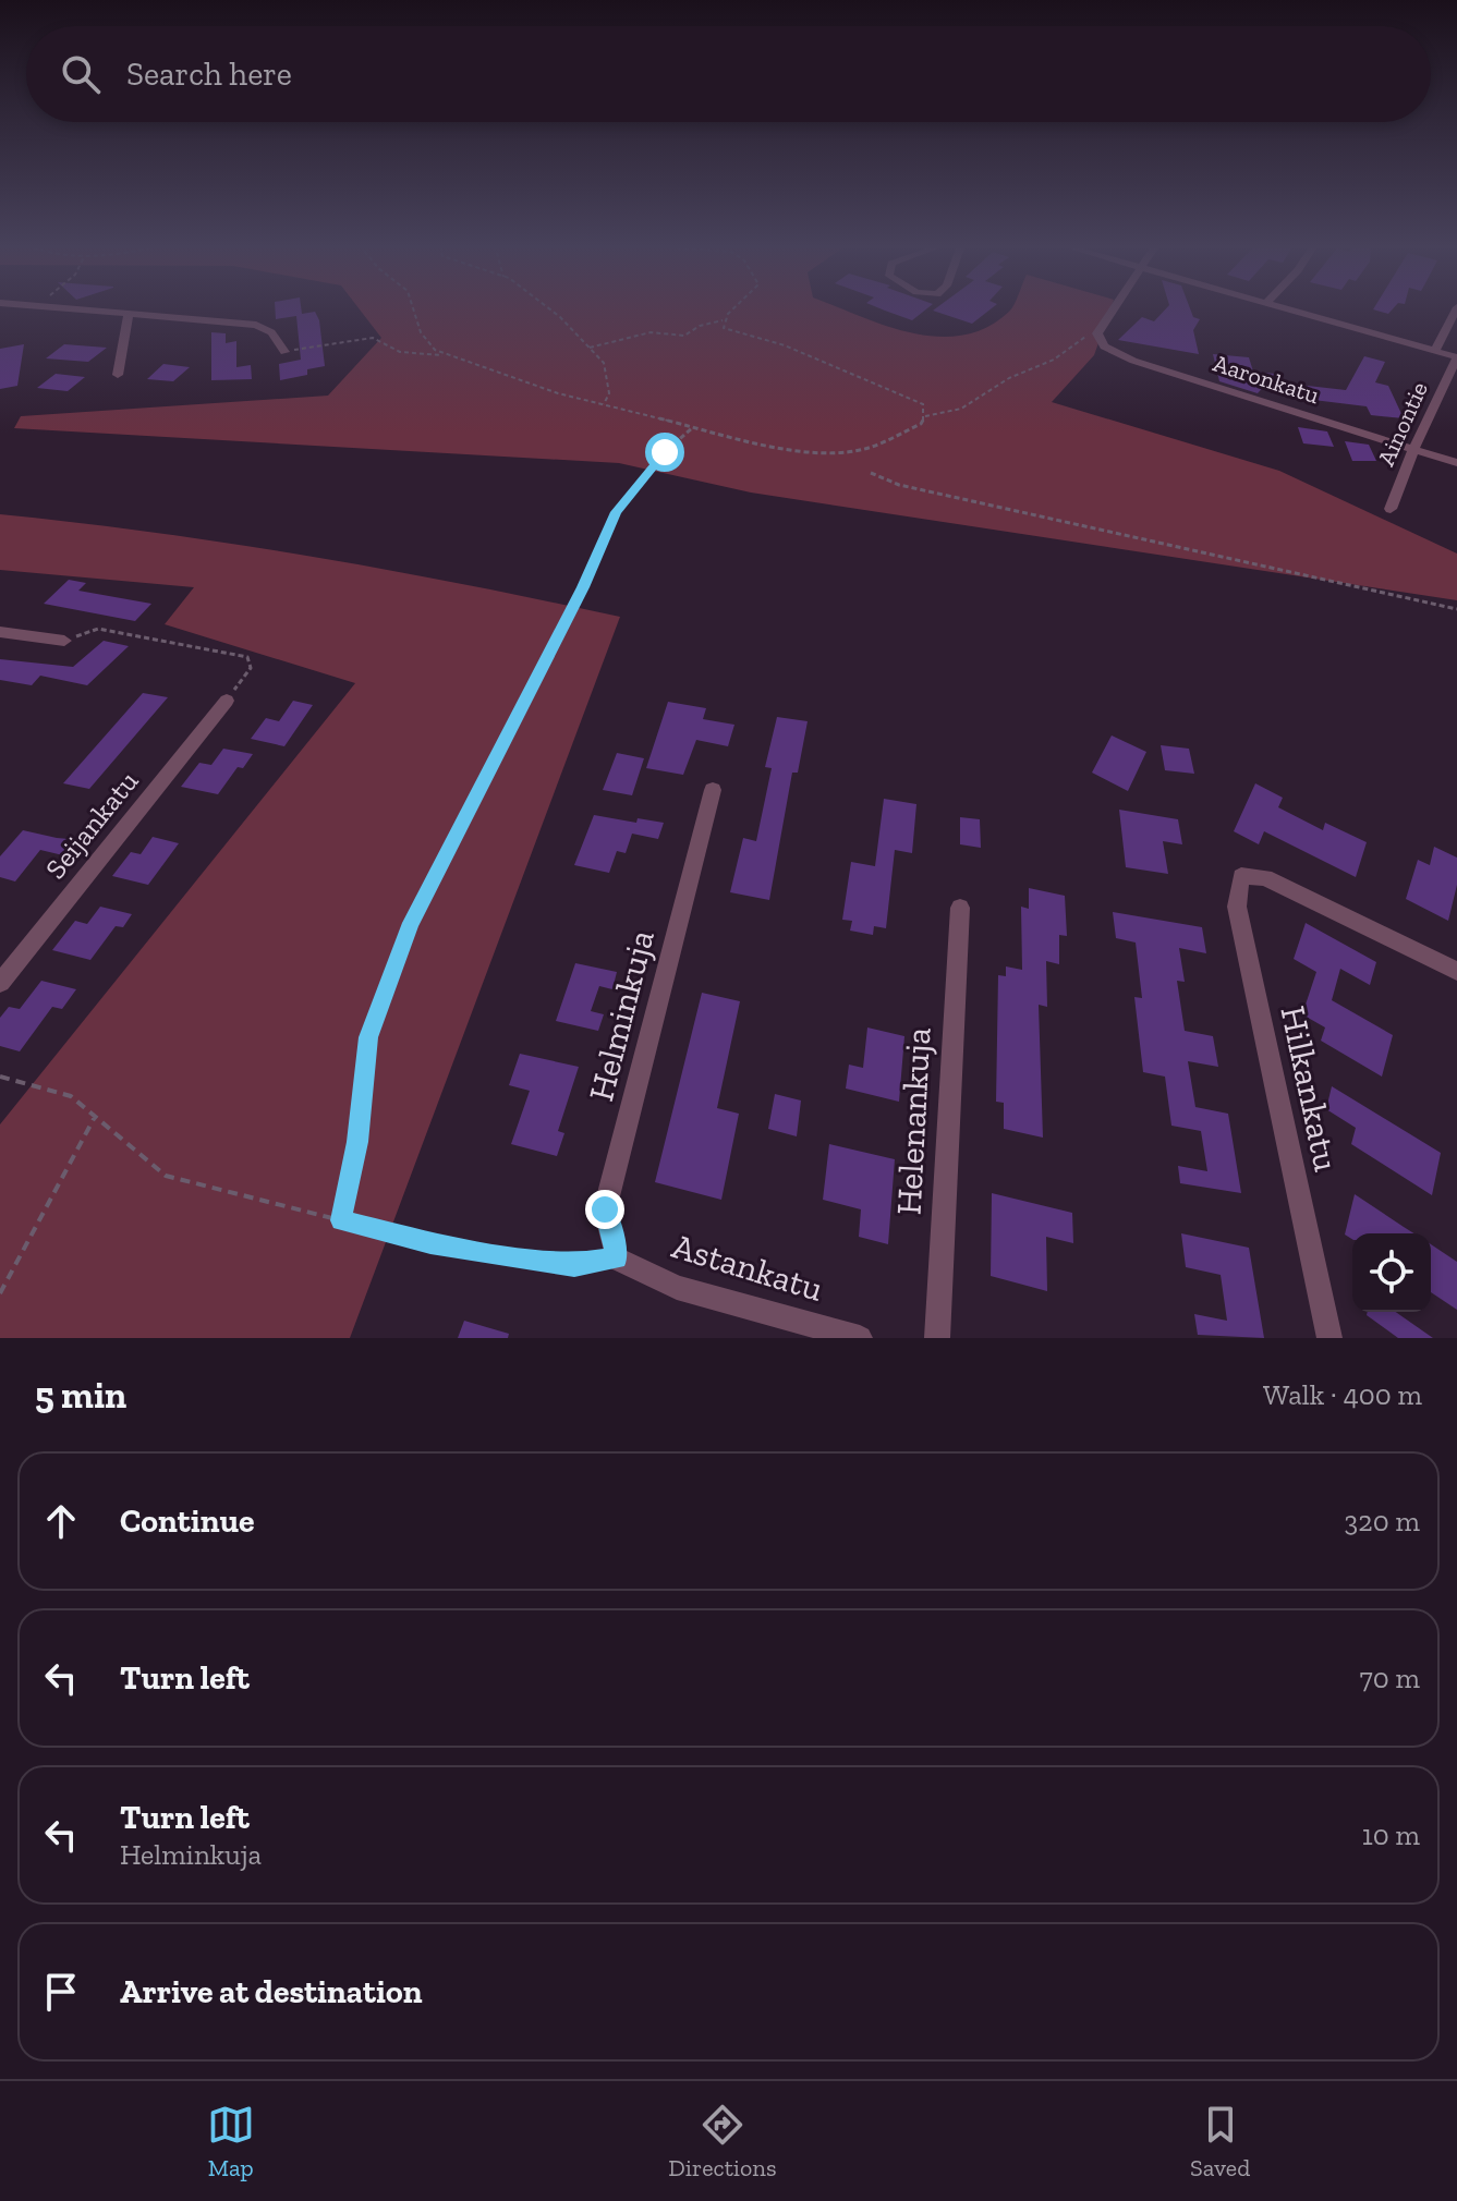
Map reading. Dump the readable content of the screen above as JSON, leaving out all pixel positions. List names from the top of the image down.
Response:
{
  "streets": {
    "street": [
      "Aaronkatu",
      "Ainontie",
      "Seijankatu",
      "Helminkuja",
      "Hilkankatu",
      "Helenankuja",
      "Astankatu"
    ]
  },
  "crossings": [
    ["Aaronkatu", "Ainontie"],
    ["Helminkuja", "Astankatu"]
  ],
  "page": {
    "search": "Search here",
    "heading": ["5 min", "Walk · 400 m"],
    "list": [
      ["Continue", "320 m"],
      ["Turn left", "70 m"],
      ["Turn left", "Helminkuja", "10 m"],
      "Arrive at destination"
    ],
    "nav": ["Map", "Directions", "Saved"]
  }
}
